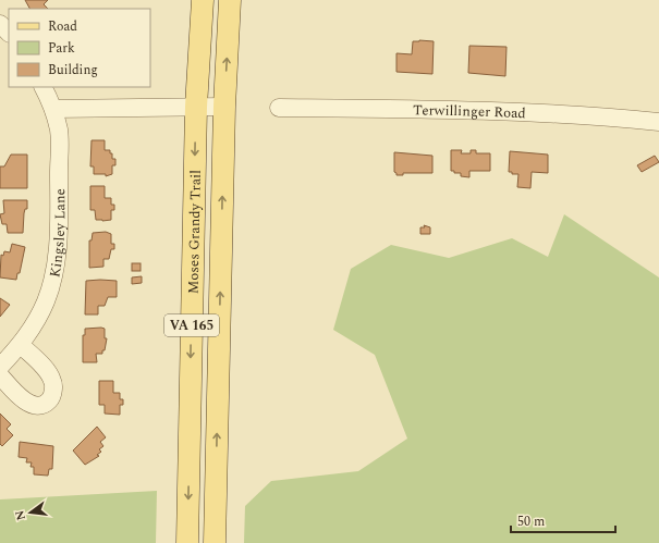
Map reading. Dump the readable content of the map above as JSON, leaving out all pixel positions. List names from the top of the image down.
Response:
{
  "streets": {
    "main road": ["Moses Grandy Trail", "VA 165"],
    "street": ["Terwillinger Road", "Kingsley Lane"]
  },
  "legend": ["Road", "Park", "Building"],
  "scale_bar": "50 m",
  "north": "left"
}
